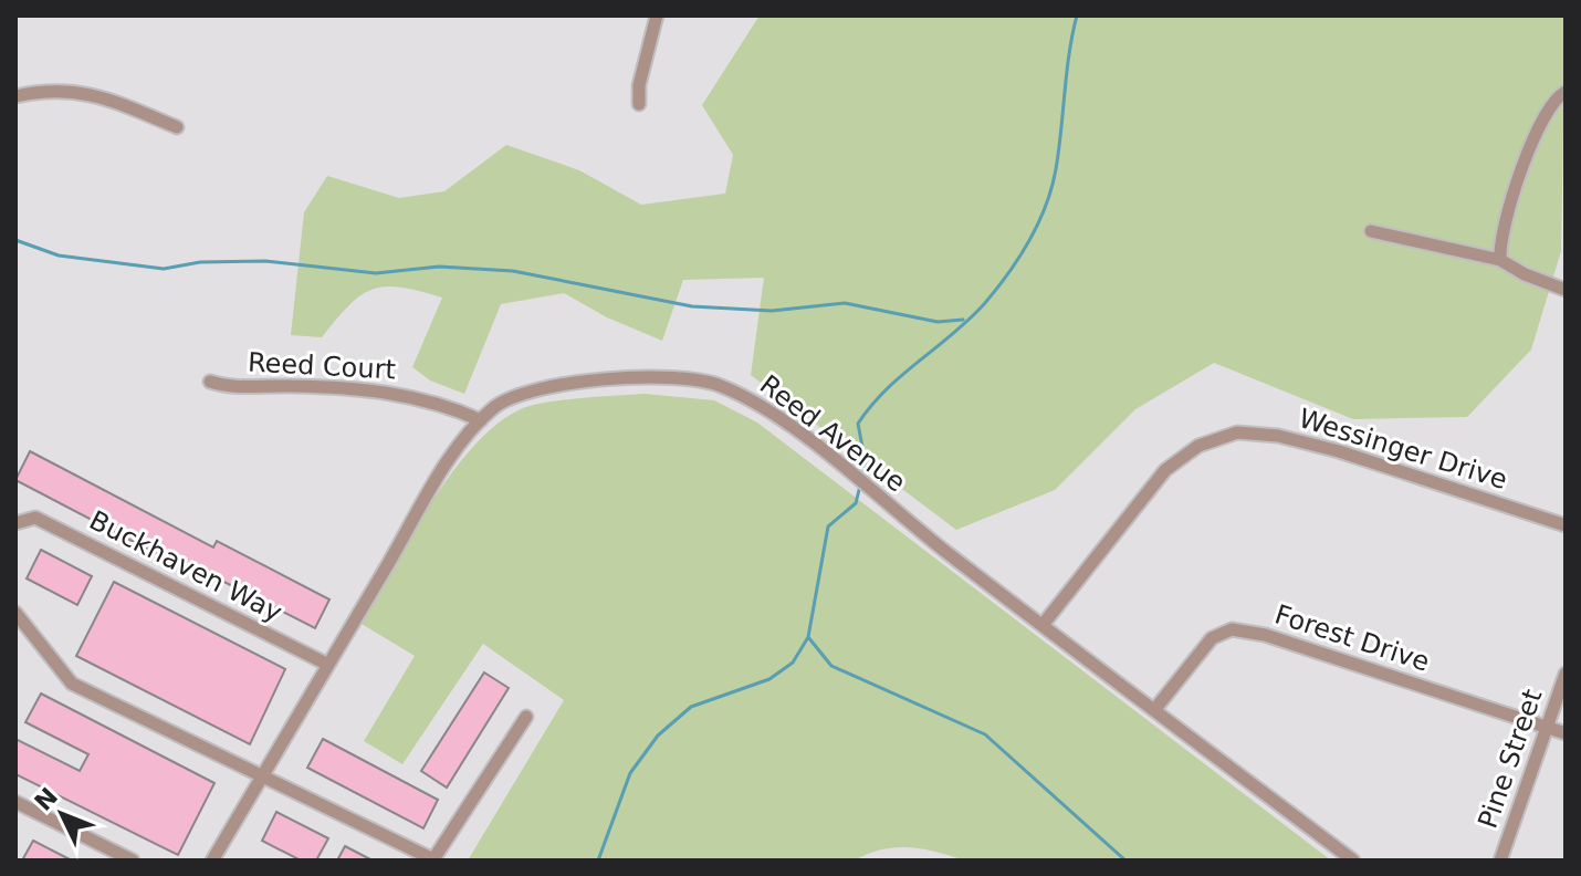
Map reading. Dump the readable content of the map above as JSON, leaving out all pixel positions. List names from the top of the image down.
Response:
{
  "streets": {
    "street": [
      "Reed Court",
      "Reed Avenue",
      "Wessinger Drive",
      "Buckhaven Way",
      "Forest Drive",
      "Pine Street"
    ]
  },
  "crossings": [
    ["Reed Court", "Reed Avenue"],
    ["Reed Avenue", "Wessinger Drive"],
    ["Reed Avenue", "Buckhaven Way"],
    ["Reed Avenue", "Forest Drive"],
    ["Forest Drive", "Pine Street"]
  ],
  "north": "top left"
}
